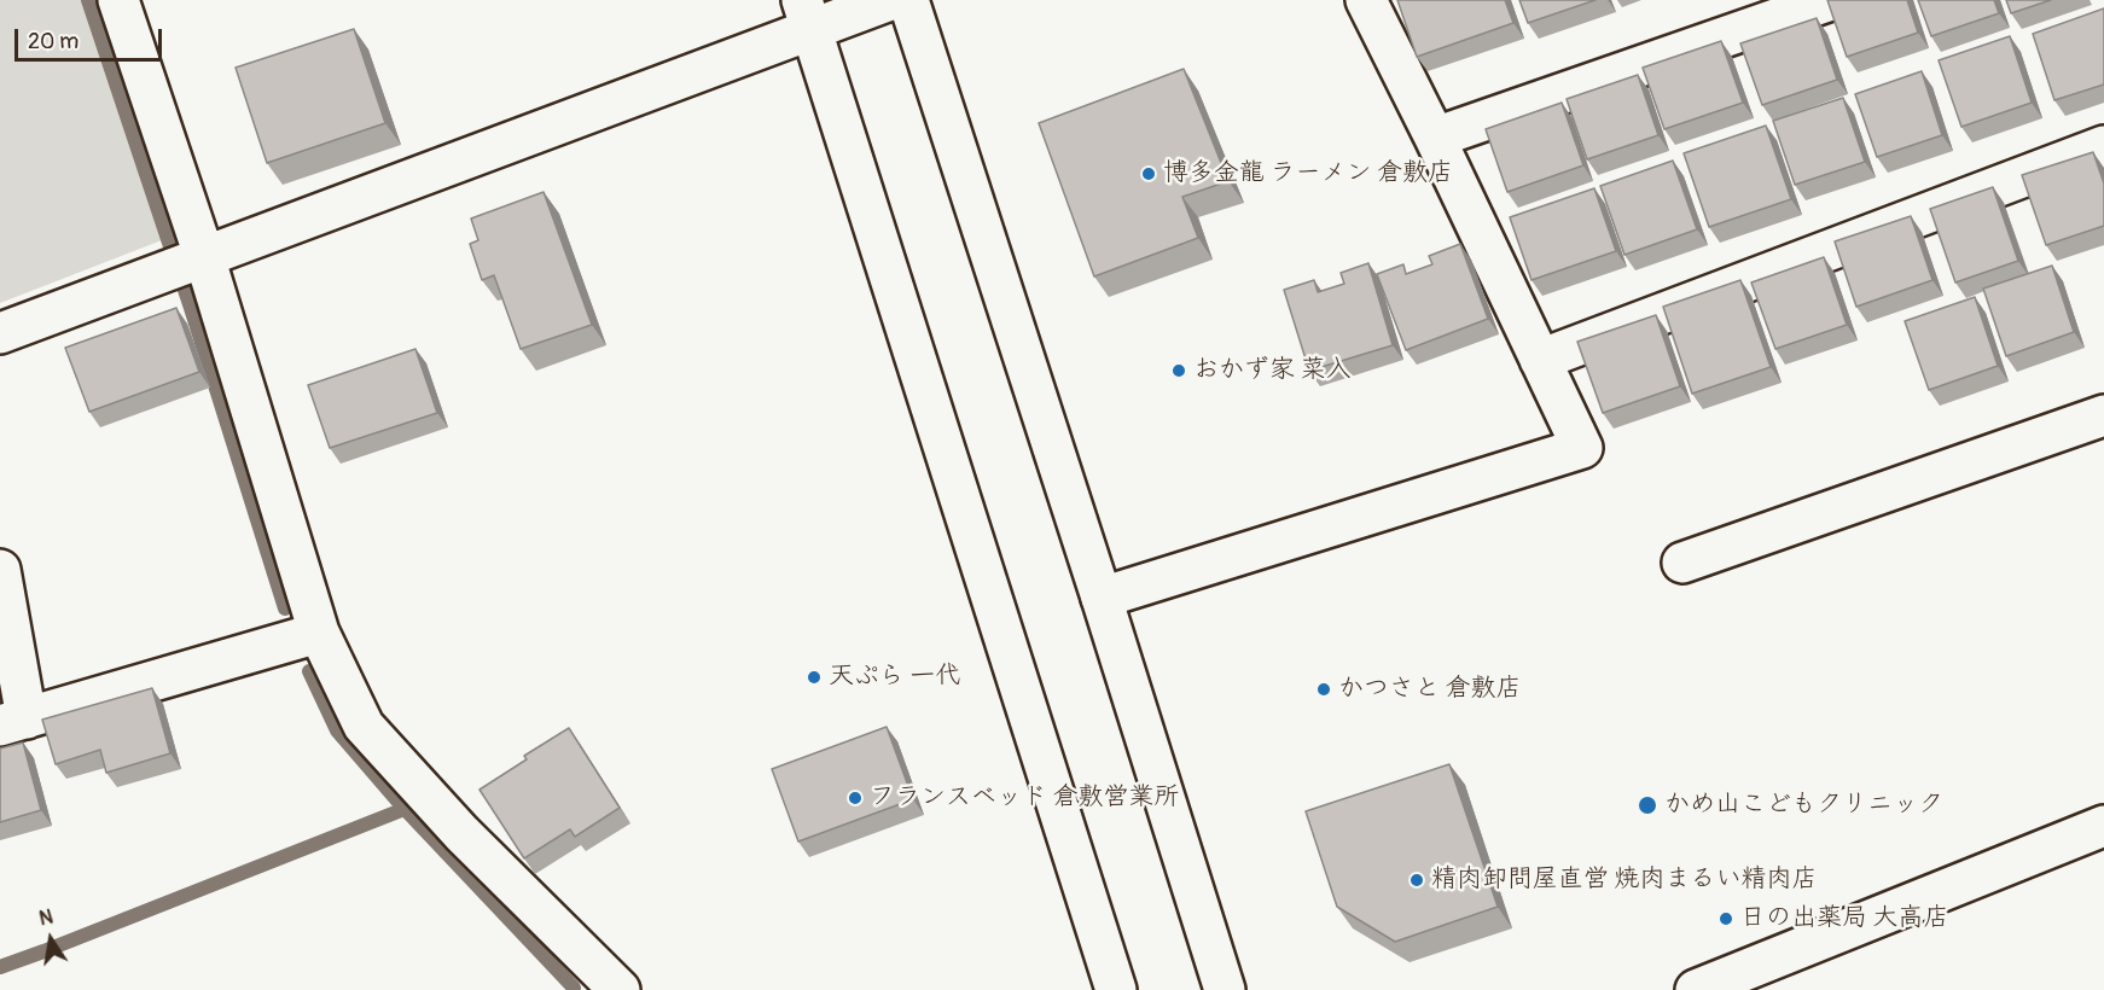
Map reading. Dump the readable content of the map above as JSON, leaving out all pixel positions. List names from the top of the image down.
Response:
{
  "places": [
    "博多金龍 ラーメン 倉敷店",
    "おかず家 菜入",
    "天ぷら 一代",
    "かつさと 倉敷店",
    "フランスベッド 倉敷営業所",
    "かめ山こどもクリニック",
    "精肉卸問屋直営 焼肉まるい精肉店",
    "日の出薬局 大高店"
  ],
  "scale_bar": "20 m",
  "north": "top"
}
